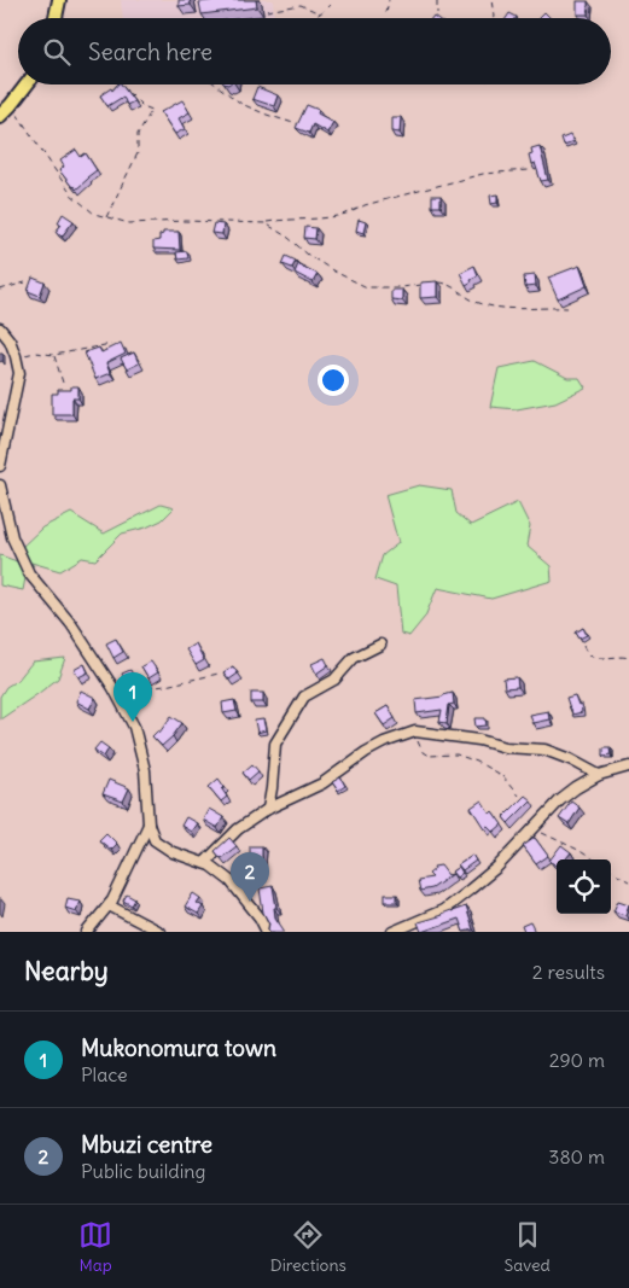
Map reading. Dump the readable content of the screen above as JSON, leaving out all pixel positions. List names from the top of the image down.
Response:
{
  "page": {
    "search": "Search here",
    "pins": ["1", "2"],
    "heading": ["Nearby", "2 results"],
    "list": [
      {
        "mark": "1",
        "name": "Mukonomura town",
        "note": "Place",
        "value": "290 m"
      },
      {
        "mark": "2",
        "name": "Mbuzi centre",
        "note": "Public building",
        "value": "380 m"
      }
    ],
    "nav": ["Map", "Directions", "Saved"]
  }
}
